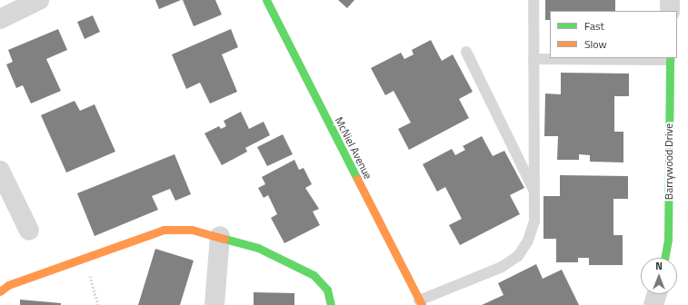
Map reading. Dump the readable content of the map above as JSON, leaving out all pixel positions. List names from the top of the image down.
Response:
{
  "streets": {
    "street": ["McNiel Avenue", "Barrywood Drive"]
  },
  "legend": ["Fast", "Slow"],
  "north": "top"
}
